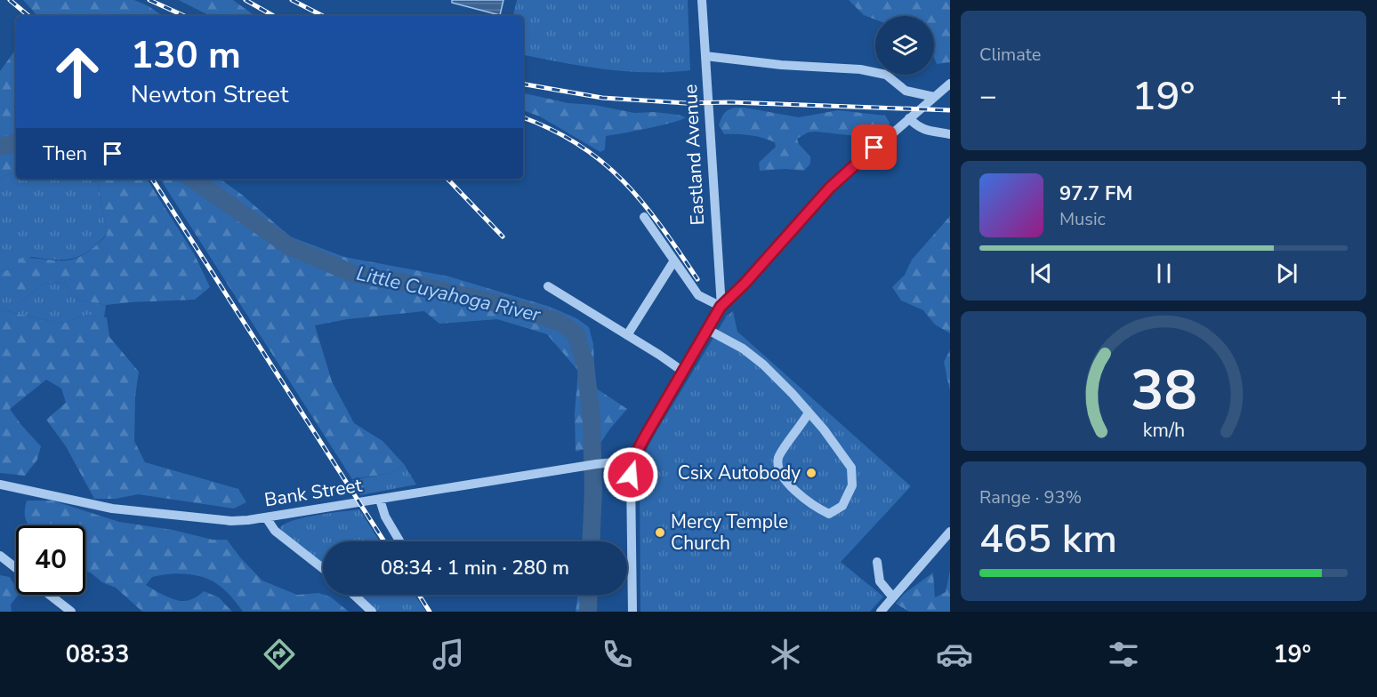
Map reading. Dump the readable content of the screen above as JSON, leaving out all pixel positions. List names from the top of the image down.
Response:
{
  "streets": {
    "street": ["Eastland Avenue", "Bank Street"]
  },
  "water": ["Little Cuyahoga River"],
  "places": ["Csix Autobody", "Mercy Temple Church"],
  "page": {
    "tile": [
      "Climate",
      ["Range · 93%", "465 km"]
    ],
    "turn": ["130 m", "Newton Street"],
    "heat": ["−", "19°", "+"],
    "then": "Then",
    "song": ["97.7 FM", "Music"],
    "limit": "40",
    "trip": "08:34 · 1 min · 280 m",
    "tabs": ["08:33", "19°"],
    "gauge": ["38", "km/h"]
  }
}
